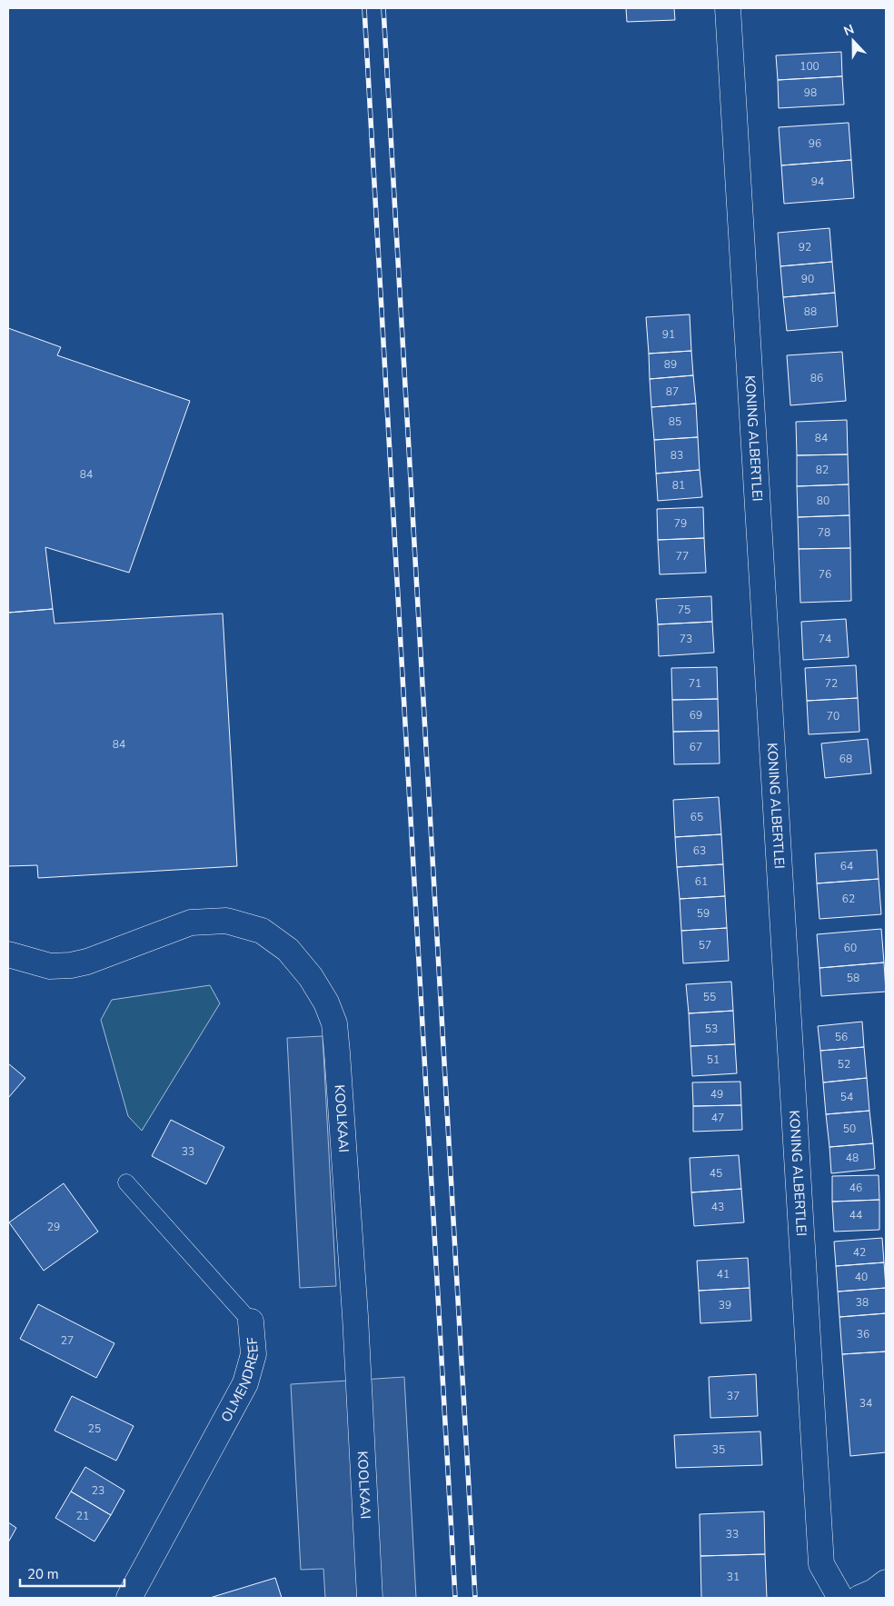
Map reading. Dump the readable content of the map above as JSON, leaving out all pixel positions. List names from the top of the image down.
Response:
{
  "streets": {
    "street": ["KONING ALBERTLEI", "KOOLKAAI", "OLMENDREEF"]
  },
  "house_numbers": [
    "100",
    "98",
    "96",
    "94",
    "92",
    "90",
    "88",
    "91",
    "89",
    "86",
    "87",
    "85",
    "84",
    "83",
    "82",
    "84",
    "81",
    "80",
    "79",
    "78",
    "77",
    "76",
    "75",
    "73",
    "74",
    "71",
    "72",
    "69",
    "70",
    "84",
    "67",
    "68",
    "65",
    "63",
    "64",
    "61",
    "62",
    "59",
    "57",
    "60",
    "58",
    "55",
    "53",
    "56",
    "51",
    "52",
    "49",
    "54",
    "47",
    "50",
    "33",
    "48",
    "45",
    "46",
    "43",
    "44",
    "29",
    "42",
    "41",
    "40",
    "38",
    "39",
    "36",
    "27",
    "37",
    "34",
    "25",
    "35",
    "23",
    "21",
    "33",
    "31"
  ],
  "scale_bar": "20 m",
  "north": "top"
}
